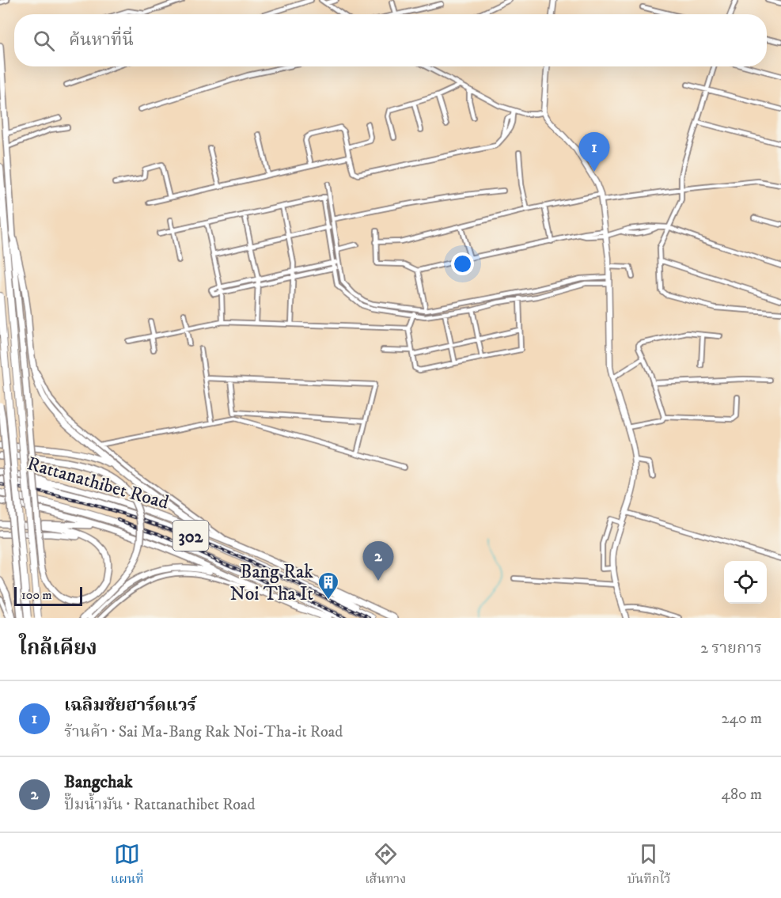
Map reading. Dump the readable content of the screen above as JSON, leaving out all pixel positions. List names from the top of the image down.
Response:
{
  "streets": {
    "main road": ["Rattanathibet Road", "302"]
  },
  "places": {
    "building": ["Bang Rak Noi Tha It"]
  },
  "scale_bar": "100 m",
  "page": {
    "search": "ค้นหาที่นี่",
    "pins": ["1", "2"],
    "scale": "100 m",
    "heading": ["ใกล้เคียง", "2 รายการ"],
    "list": [
      {
        "mark": "1",
        "name": "เฉลิมชัยฮาร์ดแวร์",
        "note": "ร้านค้า · Sai Ma-Bang Rak Noi-Tha-it Road",
        "value": "240 m"
      },
      {
        "mark": "2",
        "name": "Bangchak",
        "note": "ปั๊มน้ำมัน · Rattanathibet Road",
        "value": "480 m"
      }
    ],
    "nav": ["แผนที่", "เส้นทาง", "บันทึกไว้"]
  }
}
